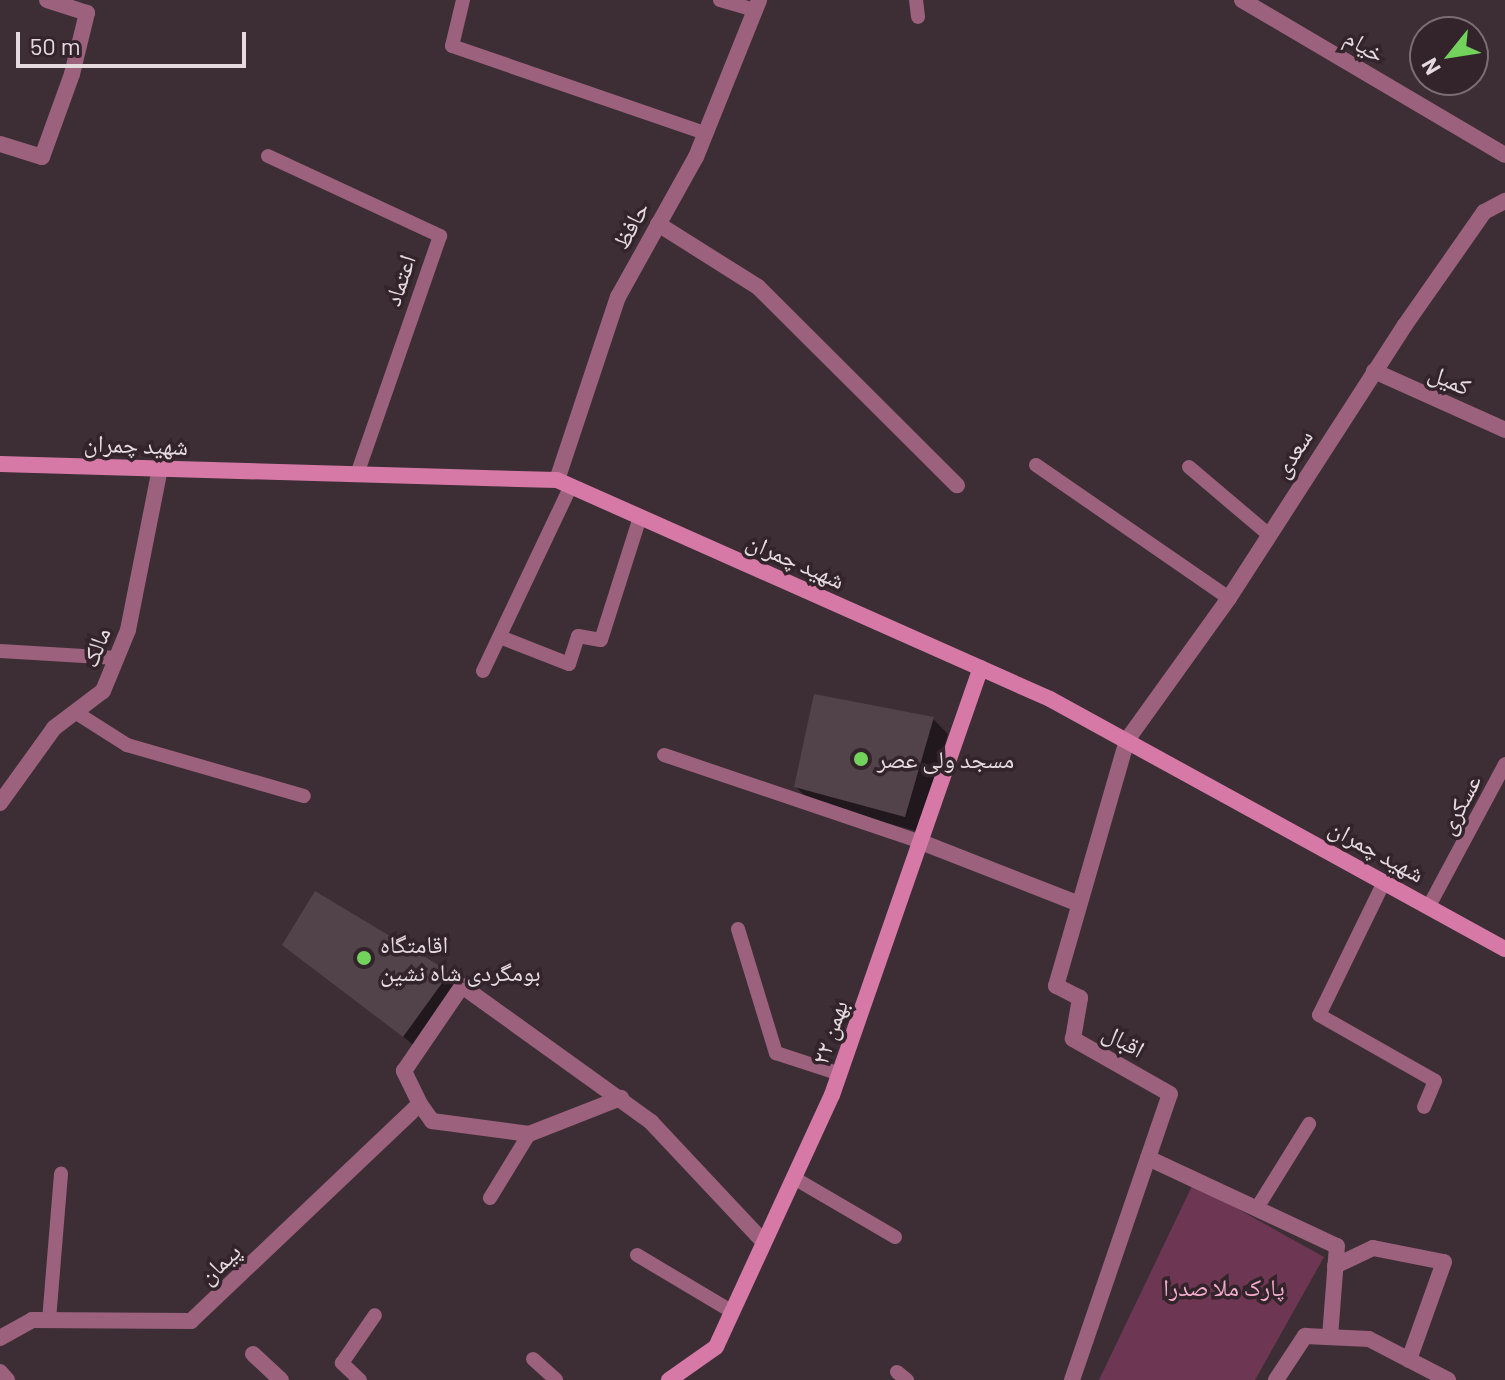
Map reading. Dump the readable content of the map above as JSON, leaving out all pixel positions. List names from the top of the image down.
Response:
{
  "streets": {
    "street": [
      "خیام",
      "حافظ",
      "کمیل",
      "شهید چمران",
      "سعدی",
      "مالک",
      "۲۲ بهمن",
      "اقبال",
      "پیمان"
    ],
    "lane": ["اعتماد", "عسکری"]
  },
  "crossings": [
    ["حافظ", "شهید چمران"],
    ["اعتماد", "شهید چمران"],
    ["کمیل", "سعدی"],
    ["شهید چمران", "سعدی"],
    ["شهید چمران", "مالک"],
    ["شهید چمران", "عسکری"],
    ["شهید چمران", "۲۲ بهمن"],
    ["شهید چمران", "اقبال"],
    ["سعدی", "اقبال"]
  ],
  "parks": ["پارک ملا صدرا"],
  "places": ["مسجد ولی عصر", "اقامتگاه بومگردی شاه نشین"],
  "scale_bar": "50 m",
  "north": "bottom left"
}
